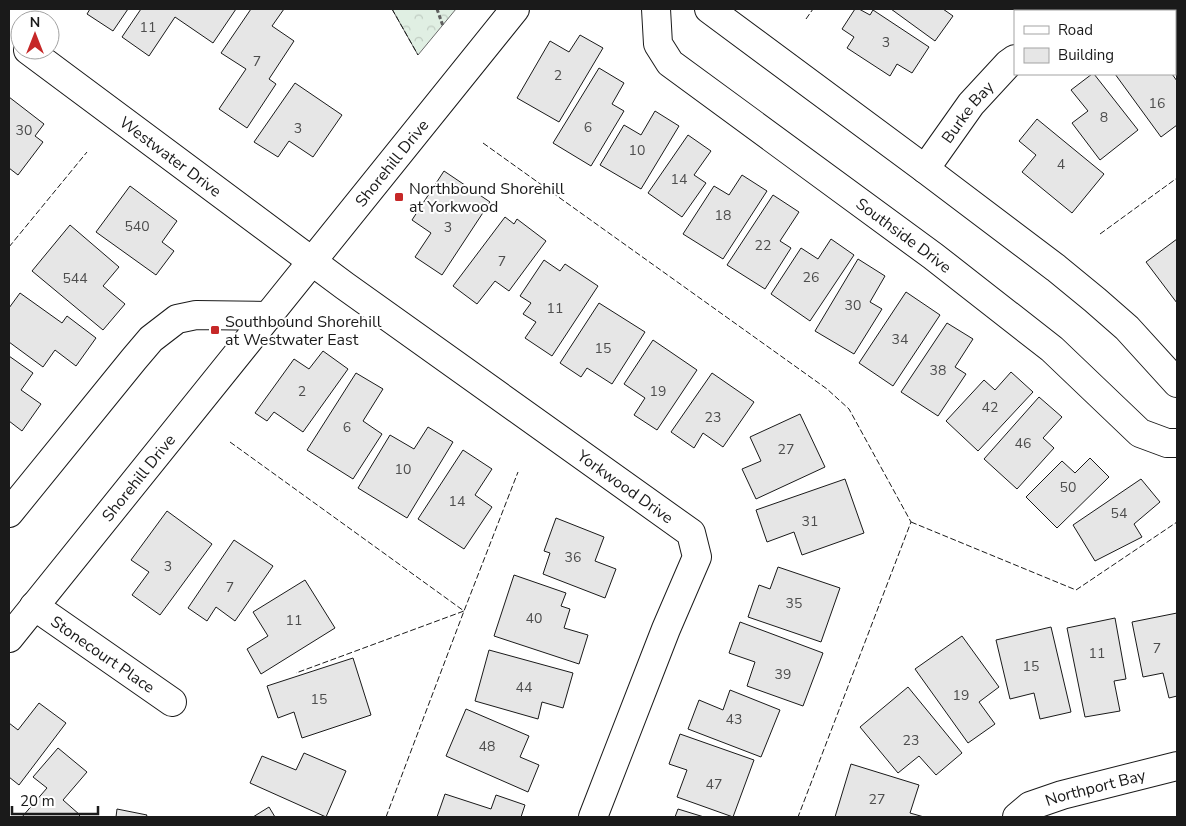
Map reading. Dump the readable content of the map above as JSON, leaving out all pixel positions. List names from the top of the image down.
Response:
{
  "streets": {
    "street": [
      "Burke Bay",
      "Westwater Drive",
      "Shorehill Drive",
      "Southside Drive",
      "Yorkwood Drive",
      "Stonecourt Place",
      "Northport Bay"
    ]
  },
  "crossings": [
    ["Westwater Drive", "Shorehill Drive"],
    ["Westwater Drive", "Yorkwood Drive"],
    ["Shorehill Drive", "Yorkwood Drive"],
    ["Shorehill Drive", "Stonecourt Place"]
  ],
  "places": {
    "transit": ["Northbound Shorehill at Yorkwood", "Southbound Shorehill at Westwater East"]
  },
  "house_numbers": [
    "11",
    "3",
    "7",
    "2",
    "16",
    "8",
    "6",
    "3",
    "30",
    "10",
    "4",
    "14",
    "18",
    "540",
    "3",
    "22",
    "7",
    "26",
    "544",
    "30",
    "11",
    "34",
    "15",
    "38",
    "2",
    "19",
    "42",
    "23",
    "6",
    "46",
    "27",
    "10",
    "50",
    "14",
    "54",
    "31",
    "36",
    "3",
    "7",
    "35",
    "40",
    "11",
    "7",
    "11",
    "15",
    "39",
    "44",
    "19",
    "15",
    "43",
    "23",
    "48",
    "47",
    "27"
  ],
  "legend": ["Road", "Building"],
  "scale_bar": "20 m",
  "north": "top"
}
